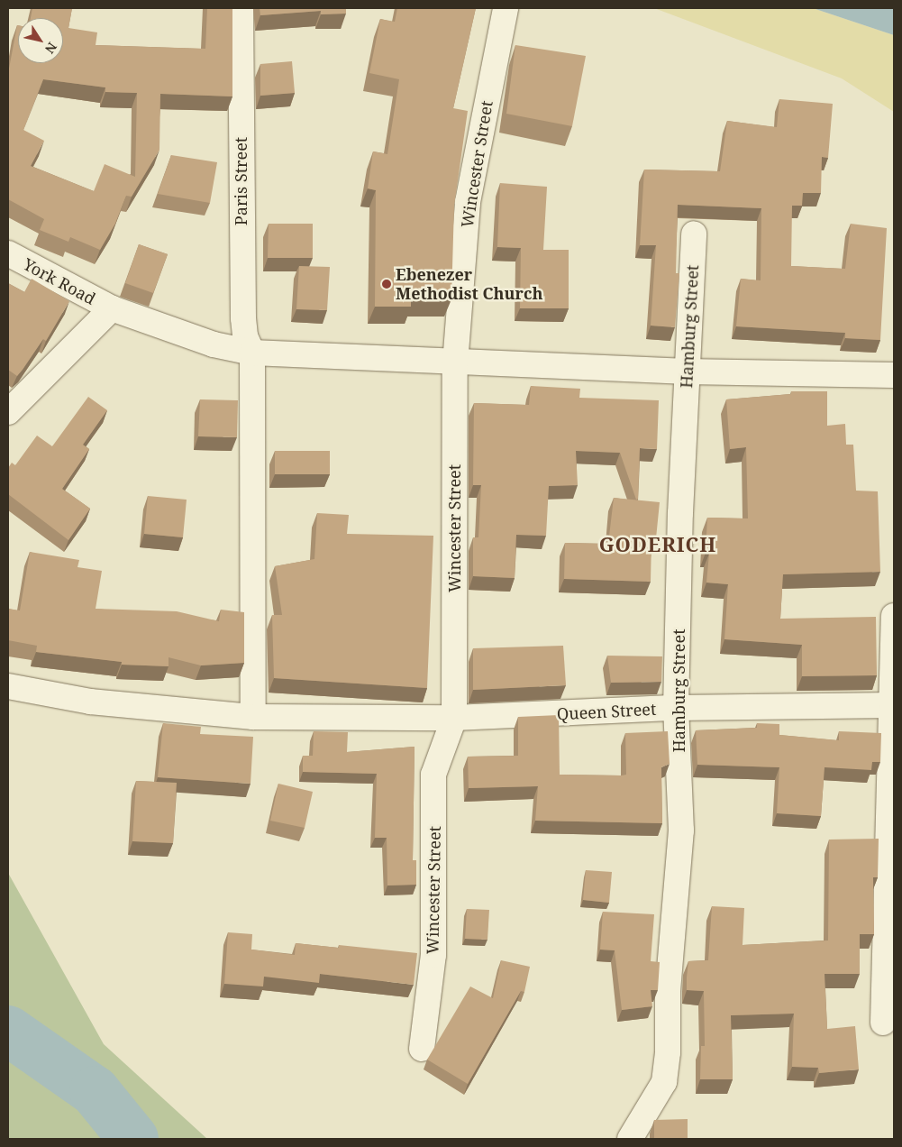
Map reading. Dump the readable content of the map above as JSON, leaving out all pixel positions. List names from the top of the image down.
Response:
{
  "streets": {
    "street": [
      "Wincester Street",
      "Paris Street",
      "York Road",
      "Hamburg Street",
      "Queen Street"
    ]
  },
  "crossings": [
    ["Wincester Street", "York Road"],
    ["Wincester Street", "Queen Street"],
    ["Paris Street", "York Road"],
    ["York Road", "Hamburg Street"],
    ["Hamburg Street", "Queen Street"]
  ],
  "districts": ["GODERICH"],
  "places": ["Ebenezer Methodist Church"],
  "north": "bottom right"
}
